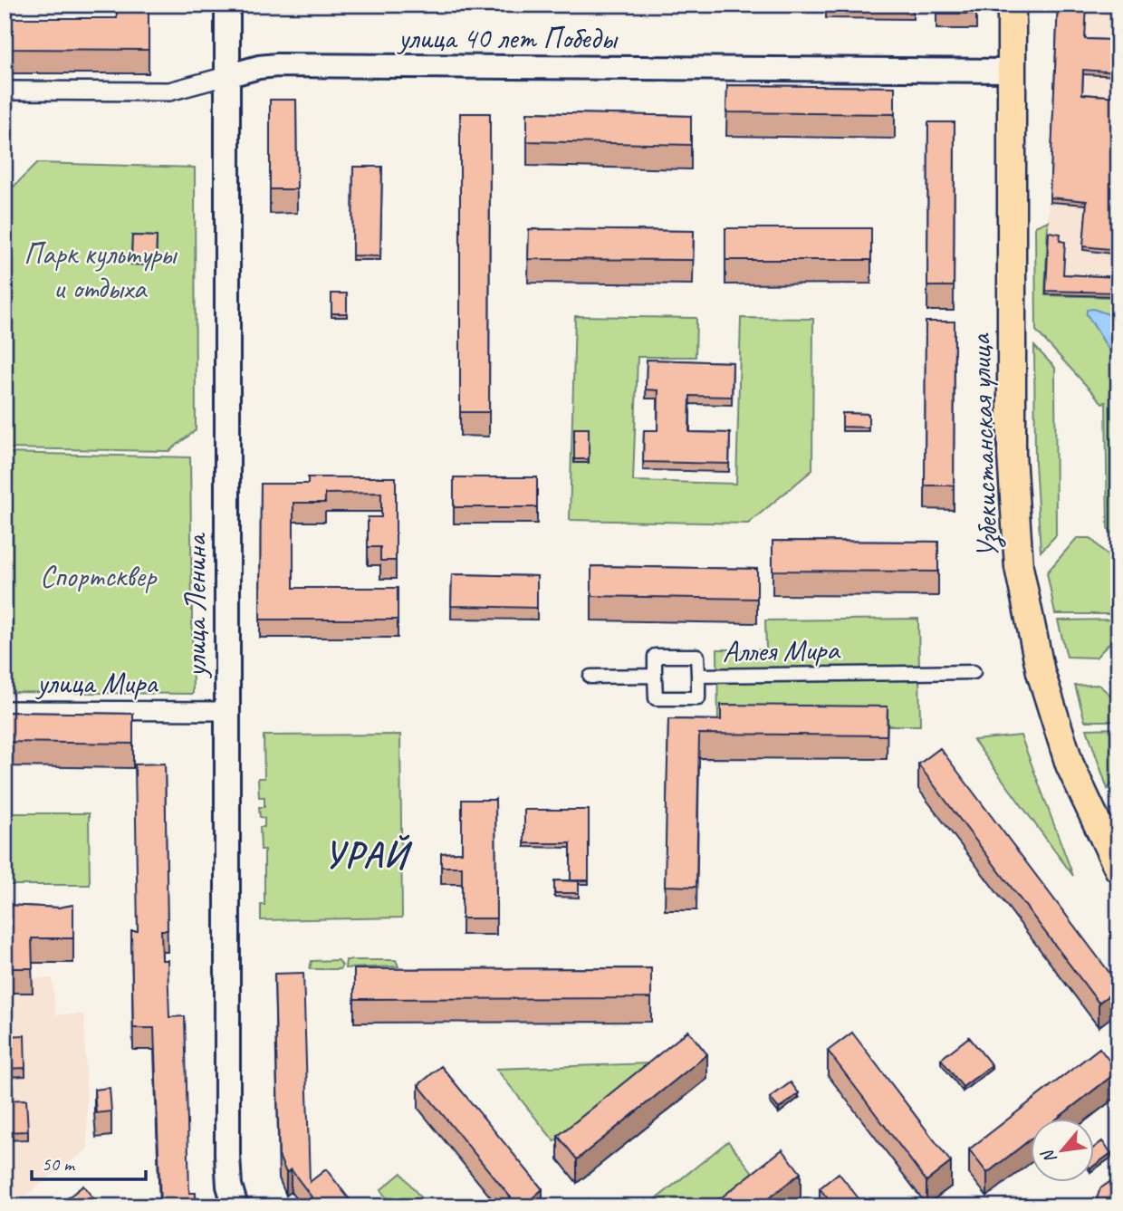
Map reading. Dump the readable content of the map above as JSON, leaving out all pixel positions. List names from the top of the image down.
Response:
{
  "streets": {
    "main road": ["Узбекистанская улица", "улица Ленина"],
    "street": ["улица 40 лет Победы", "Аллея Мира", "улица Мира"]
  },
  "crossings": [
    ["улица 40 лет Победы", "Узбекистанская улица"],
    ["улица 40 лет Победы", "улица Ленина"],
    ["улица Ленина", "улица Мира"]
  ],
  "districts": ["УРАЙ"],
  "parks": ["Парк культуры и отдыха", "Спортсквер"],
  "scale_bar": "50 m",
  "north": "bottom left"
}
